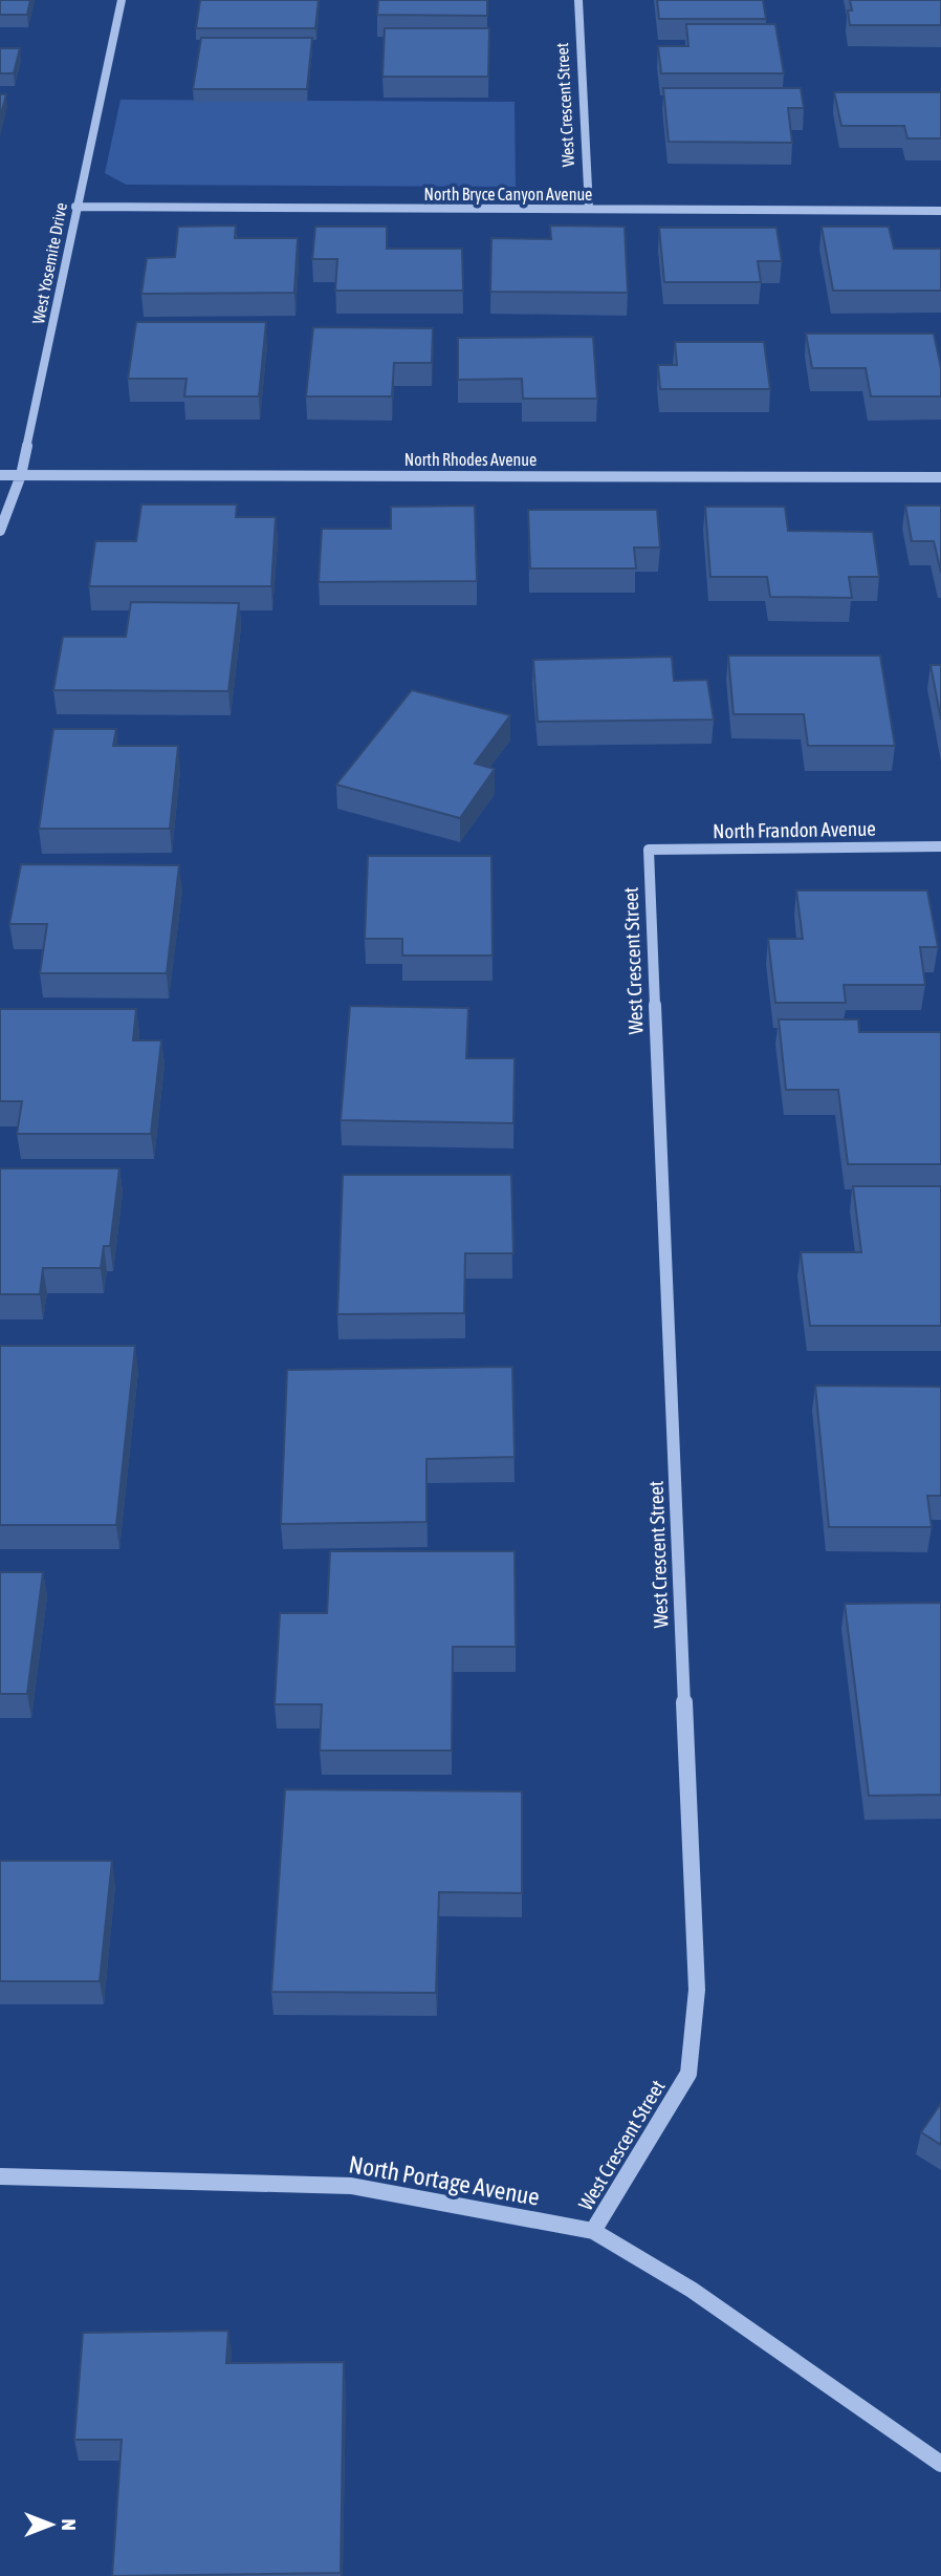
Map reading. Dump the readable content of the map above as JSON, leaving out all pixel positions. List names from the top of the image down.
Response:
{
  "streets": {
    "street": [
      "West Crescent Street",
      "North Bryce Canyon Avenue",
      "West Yosemite Drive",
      "North Rhodes Avenue",
      "North Frandon Avenue",
      "North Portage Avenue"
    ]
  },
  "crossings": [
    ["West Crescent Street", "North Bryce Canyon Avenue"],
    ["West Crescent Street", "North Frandon Avenue"],
    ["West Crescent Street", "North Portage Avenue"],
    ["North Bryce Canyon Avenue", "West Yosemite Drive"],
    ["West Yosemite Drive", "North Rhodes Avenue"]
  ],
  "north": "right"
}
